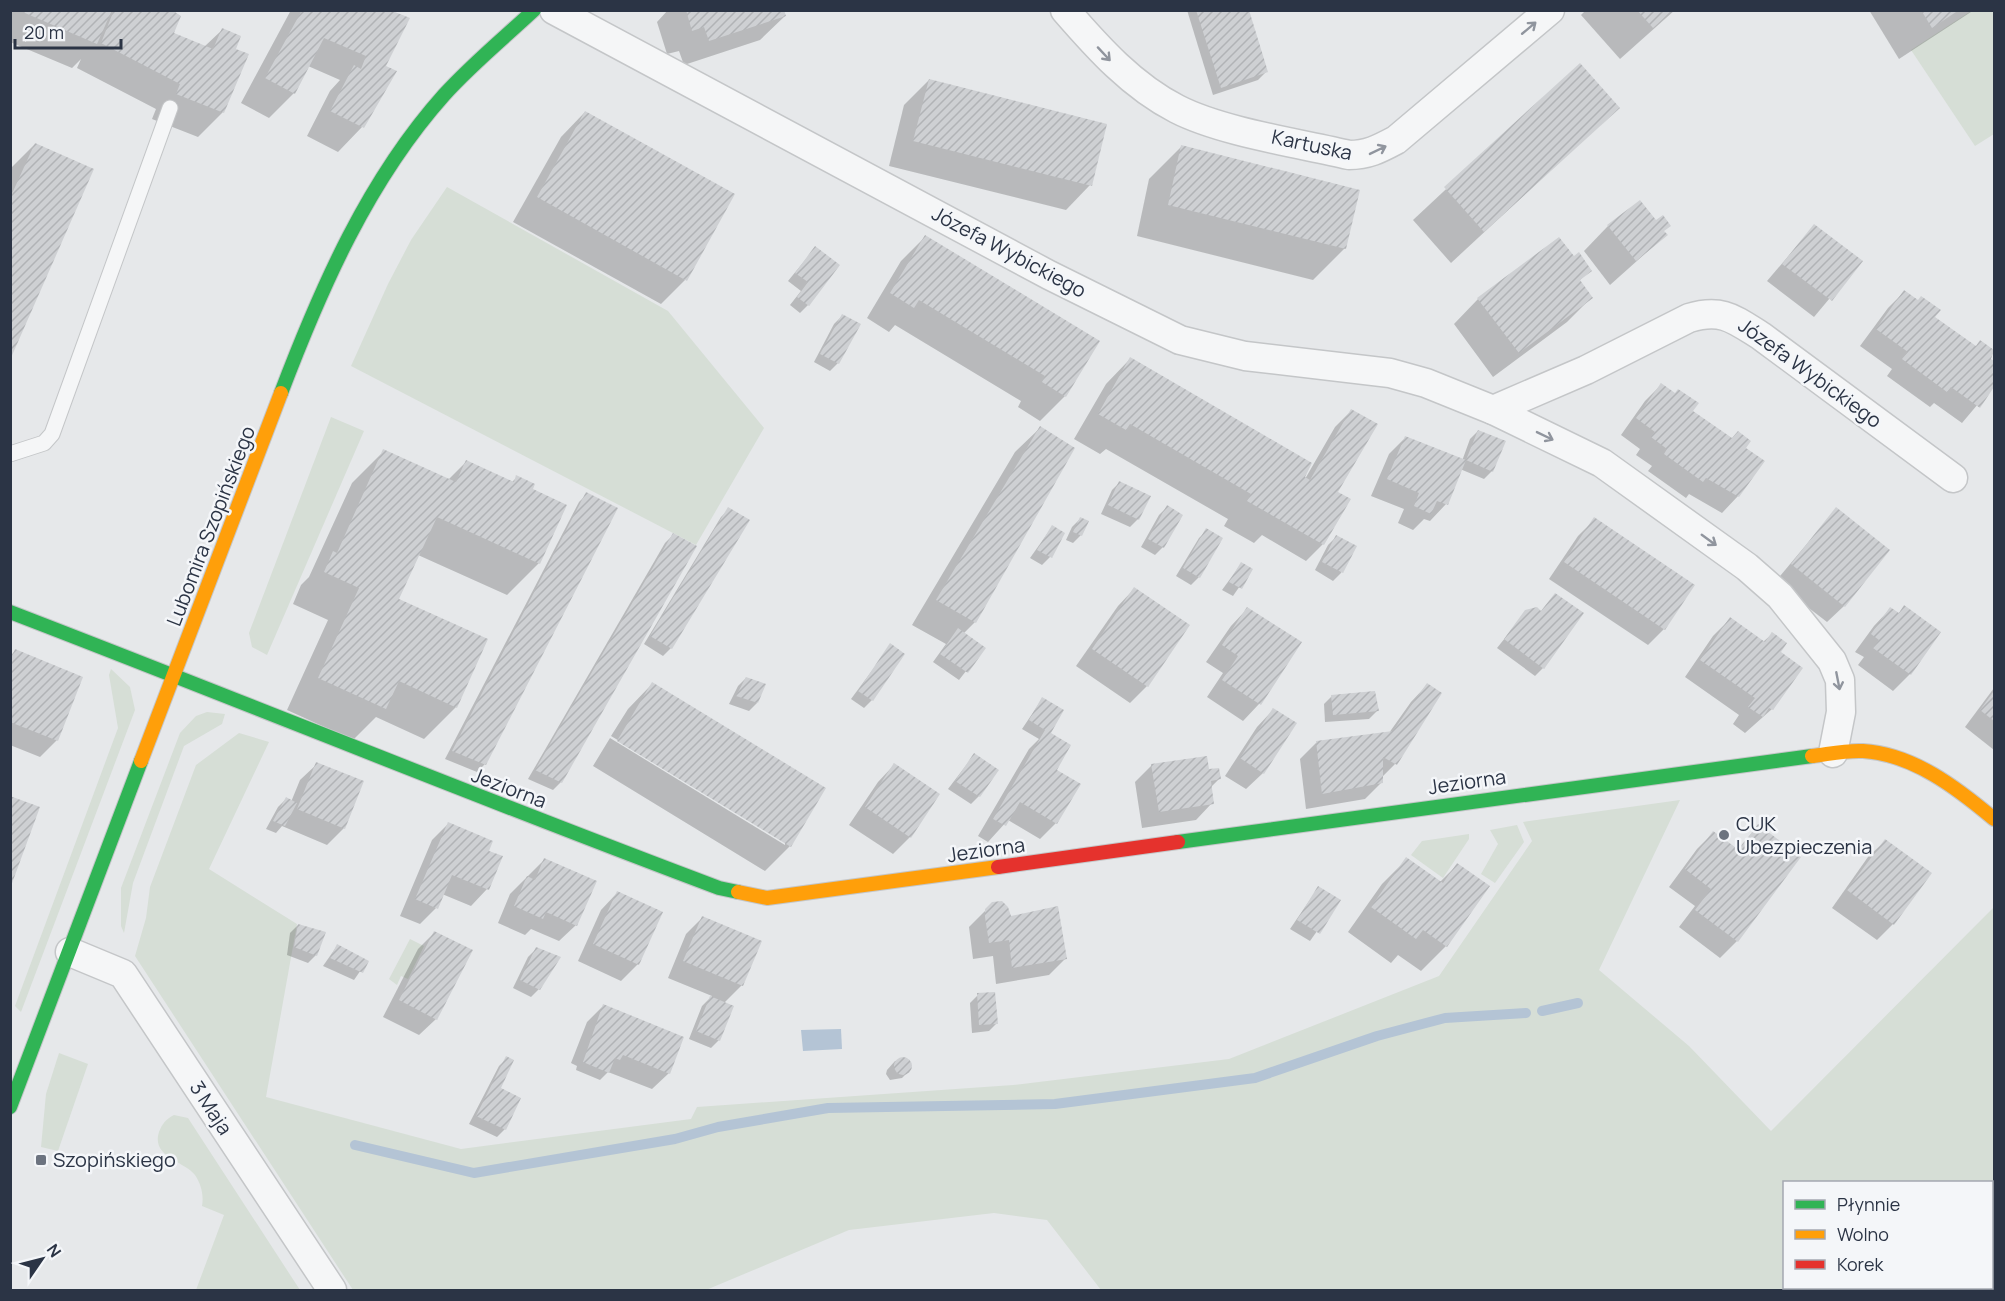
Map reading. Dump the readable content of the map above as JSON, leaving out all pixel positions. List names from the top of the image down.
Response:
{
  "streets": {
    "street": [
      "Kartuska",
      "Józefa Wybickiego",
      "Lubomira Szopińskiego",
      "Jeziorna",
      "3 Maja"
    ]
  },
  "crossings": [
    ["Józefa Wybickiego", "Jeziorna"],
    ["Lubomira Szopińskiego", "Jeziorna"],
    ["Lubomira Szopińskiego", "3 Maja"]
  ],
  "one_way": ["Kartuska"],
  "places": {
    "other": ["CUK Ubezpieczenia"],
    "transit": ["Szopińskiego"]
  },
  "legend": ["Płynnie", "Wolno", "Korek"],
  "scale_bar": "20 m",
  "north": "top right"
}
